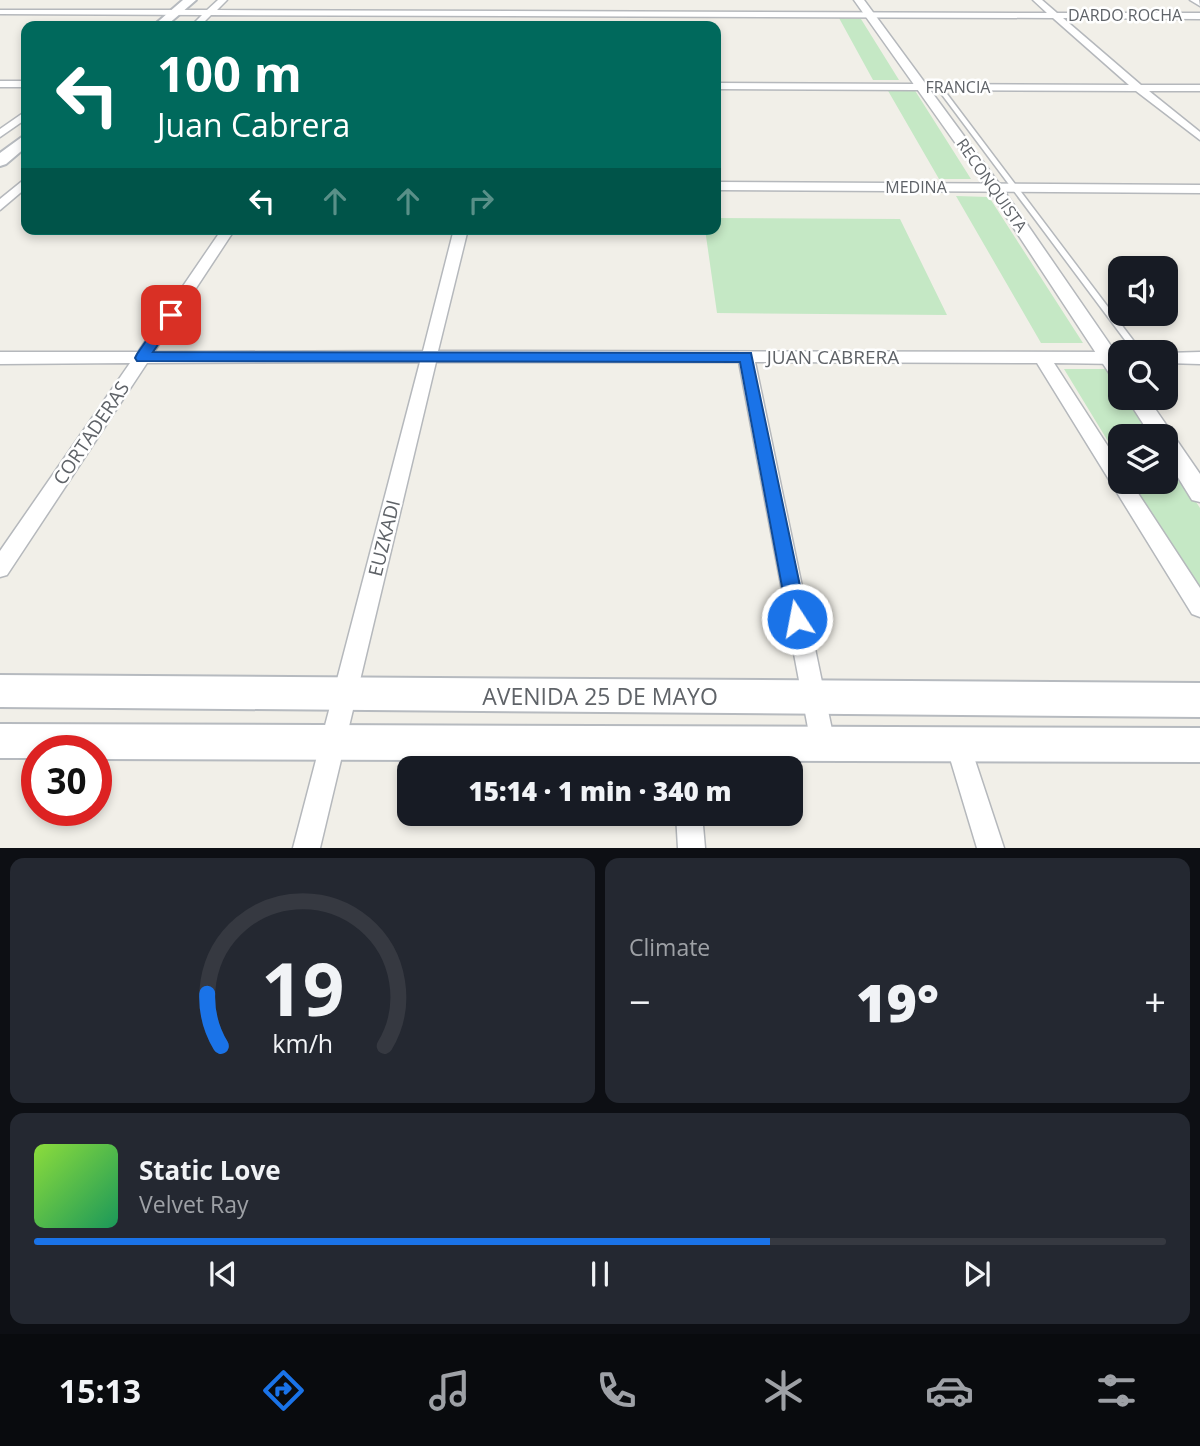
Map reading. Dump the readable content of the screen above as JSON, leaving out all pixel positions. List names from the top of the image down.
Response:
{
  "streets": {
    "main road": ["AVENIDA 25 DE MAYO"],
    "street": [
      "DARDO ROCHA",
      "FRANCIA",
      "RECONQUISTA",
      "MEDINA",
      "JUAN CABRERA",
      "CORTADERAS",
      "EUZKADI"
    ]
  },
  "crossings": [
    ["DARDO ROCHA", "RECONQUISTA"],
    ["FRANCIA", "RECONQUISTA"],
    ["RECONQUISTA", "MEDINA"],
    ["JUAN CABRERA", "CORTADERAS"],
    ["JUAN CABRERA", "EUZKADI"],
    ["EUZKADI", "AVENIDA 25 DE MAYO"]
  ],
  "page": {
    "turn": ["100 m", "Juan Cabrera"],
    "limit": "30",
    "trip": "15:14 · 1 min · 340 m",
    "tile": "Climate",
    "heat": ["−", "19°", "+"],
    "song": ["Static Love", "Velvet Ray"],
    "tabs": "15:13",
    "gauge": ["19", "km/h"]
  }
}
